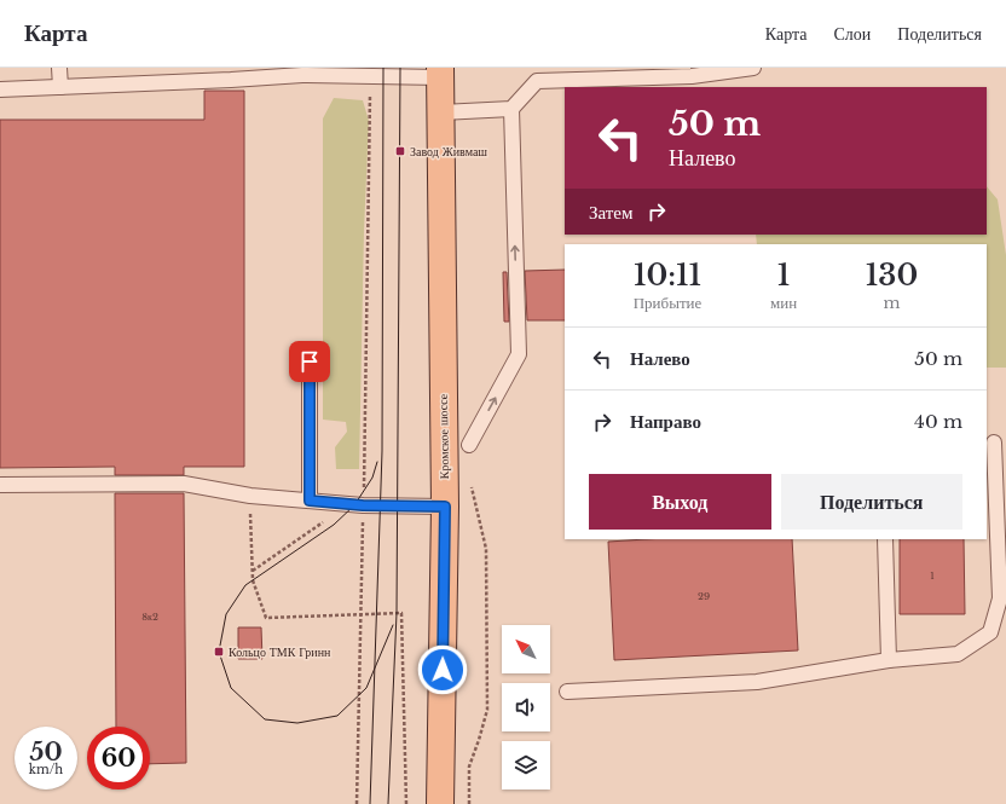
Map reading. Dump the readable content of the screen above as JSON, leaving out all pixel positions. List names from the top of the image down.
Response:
{
  "streets": {
    "main road": ["Кромское шоссе"]
  },
  "places": {
    "transit": ["Завод Живмаш", "Кольцо ТМК Гринн"]
  },
  "house_numbers": ["1", "29", "8к2"],
  "north": "top left",
  "page": {
    "header": "Карта",
    "nav": ["Карта", "Слои", "Поделиться"],
    "turn": ["50 m", "Налево"],
    "then": "Затем",
    "eta": [
      "10:11",
      "Прибытие",
      "1",
      "мин",
      "130",
      "m"
    ],
    "list": [
      {
        "name": "Налево",
        "value": "50 m"
      },
      {
        "name": "Направо",
        "value": "40 m"
      }
    ],
    "buttons": ["Выход", "Поделиться"],
    "speed": "50 km/h",
    "limit": "60"
  }
}
